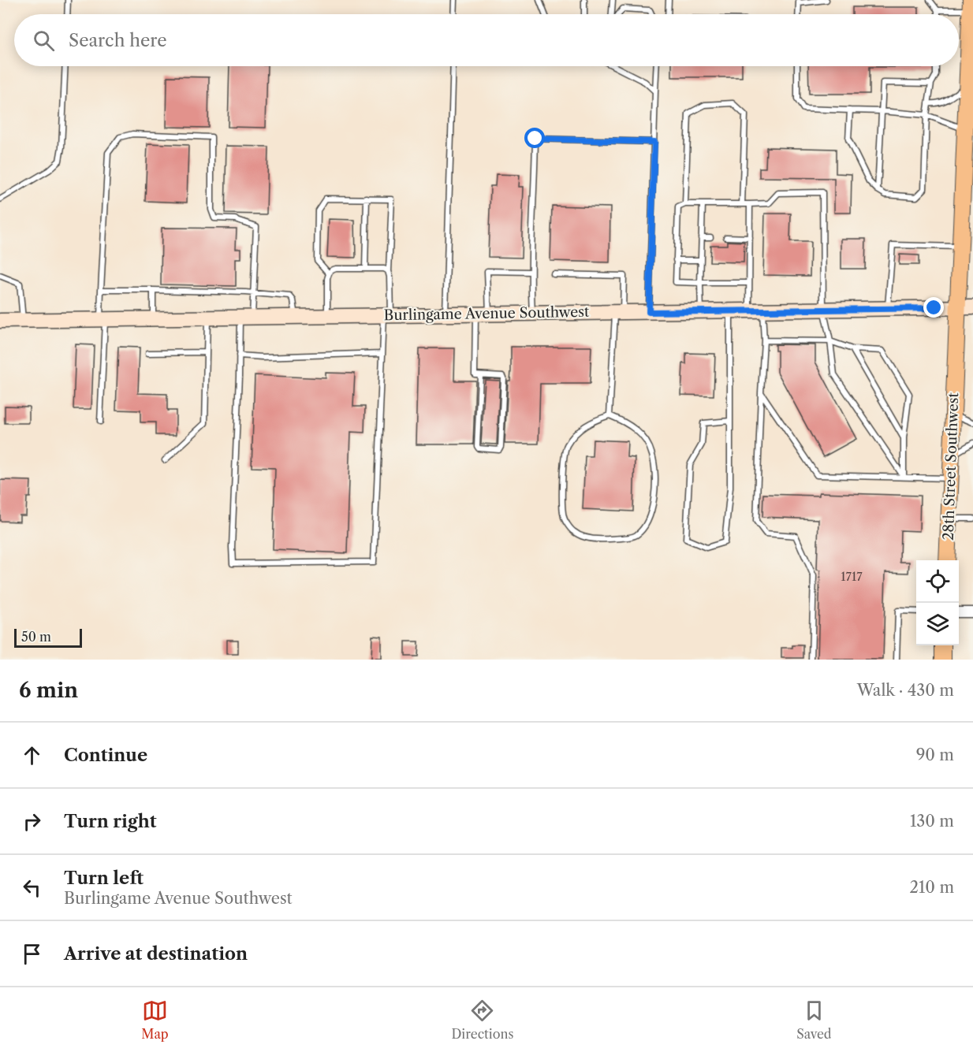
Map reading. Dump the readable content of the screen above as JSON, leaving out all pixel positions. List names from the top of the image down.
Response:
{
  "streets": {
    "main road": ["28th Street Southwest"],
    "street": ["Burlingame Avenue Southwest"]
  },
  "crossings": [
    ["Burlingame Avenue Southwest", "28th Street Southwest"]
  ],
  "house_numbers": ["1717"],
  "scale_bar": "50 m",
  "page": {
    "search": "Search here",
    "scale": "50 m",
    "heading": ["6 min", "Walk · 430 m"],
    "list": [
      ["Continue", "90 m"],
      ["Turn right", "130 m"],
      ["Turn left", "Burlingame Avenue Southwest", "210 m"],
      "Arrive at destination"
    ],
    "nav": ["Map", "Directions", "Saved"]
  }
}
